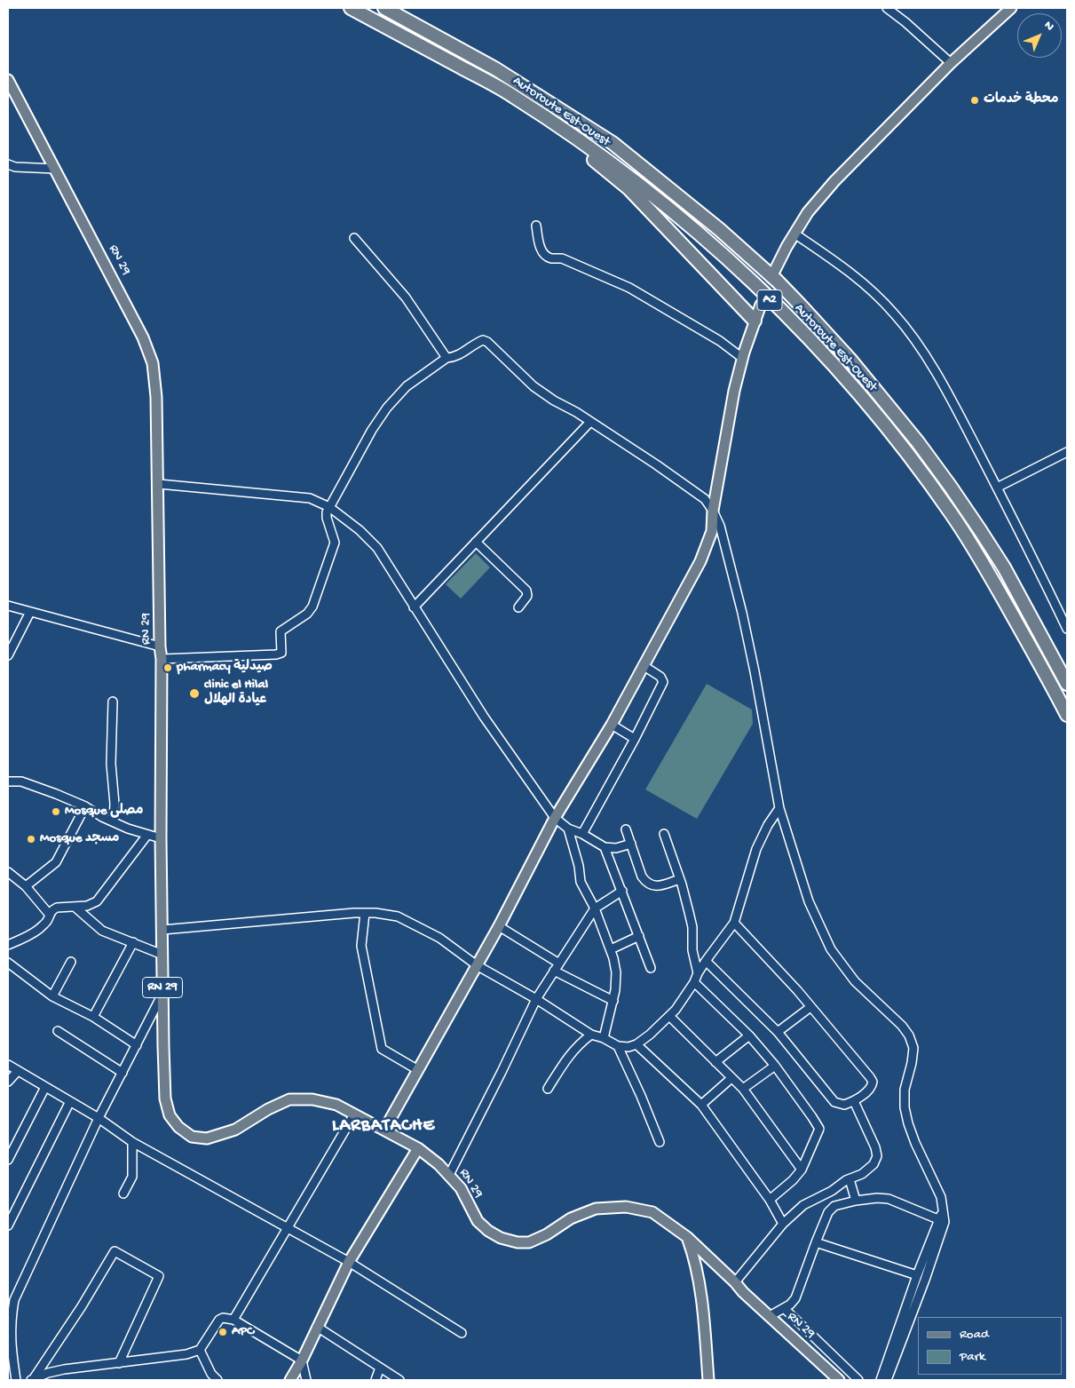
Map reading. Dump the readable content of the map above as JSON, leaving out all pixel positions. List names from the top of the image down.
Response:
{
  "streets": {
    "highway": ["Autoroute Est-Ouest", "A2"],
    "main road": ["RN 29"]
  },
  "districts": ["LARBATACHE"],
  "places": [
    "محطة خدمات",
    "pharmacy صيدلية",
    "clinic el Hilal عيادة الهلال",
    "Mosque مصلى",
    "Mosque مسجد",
    "APC"
  ],
  "legend": ["Road", "Park"],
  "north": "top right"
}
